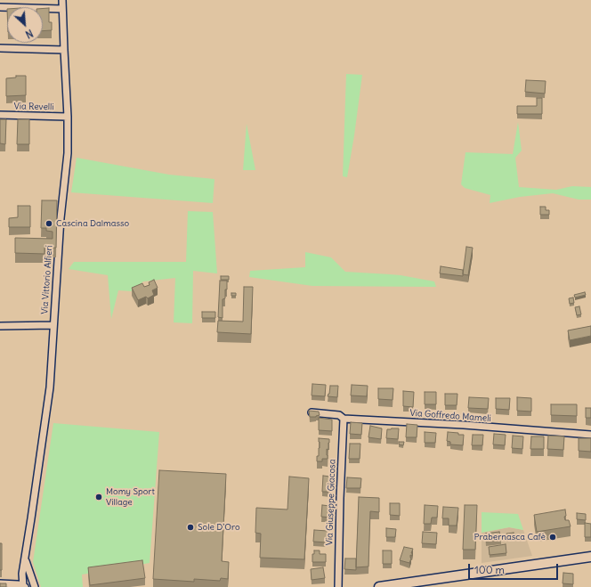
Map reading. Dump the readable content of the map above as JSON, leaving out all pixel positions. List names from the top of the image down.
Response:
{
  "streets": {
    "street": [
      "Via Revelli",
      "Via Vittorio Alfieri",
      "Via Goffredo Mameli",
      "Via Giuseppe Giacosa"
    ]
  },
  "crossings": [
    ["Via Revelli", "Via Vittorio Alfieri"],
    ["Via Goffredo Mameli", "Via Giuseppe Giacosa"]
  ],
  "places": [
    "Cascina Dalmasso",
    "Momy Sport Village",
    "Sole D'Oro",
    "Prabernasca Cafè"
  ],
  "scale_bar": "100 m",
  "north": "bottom right"
}
